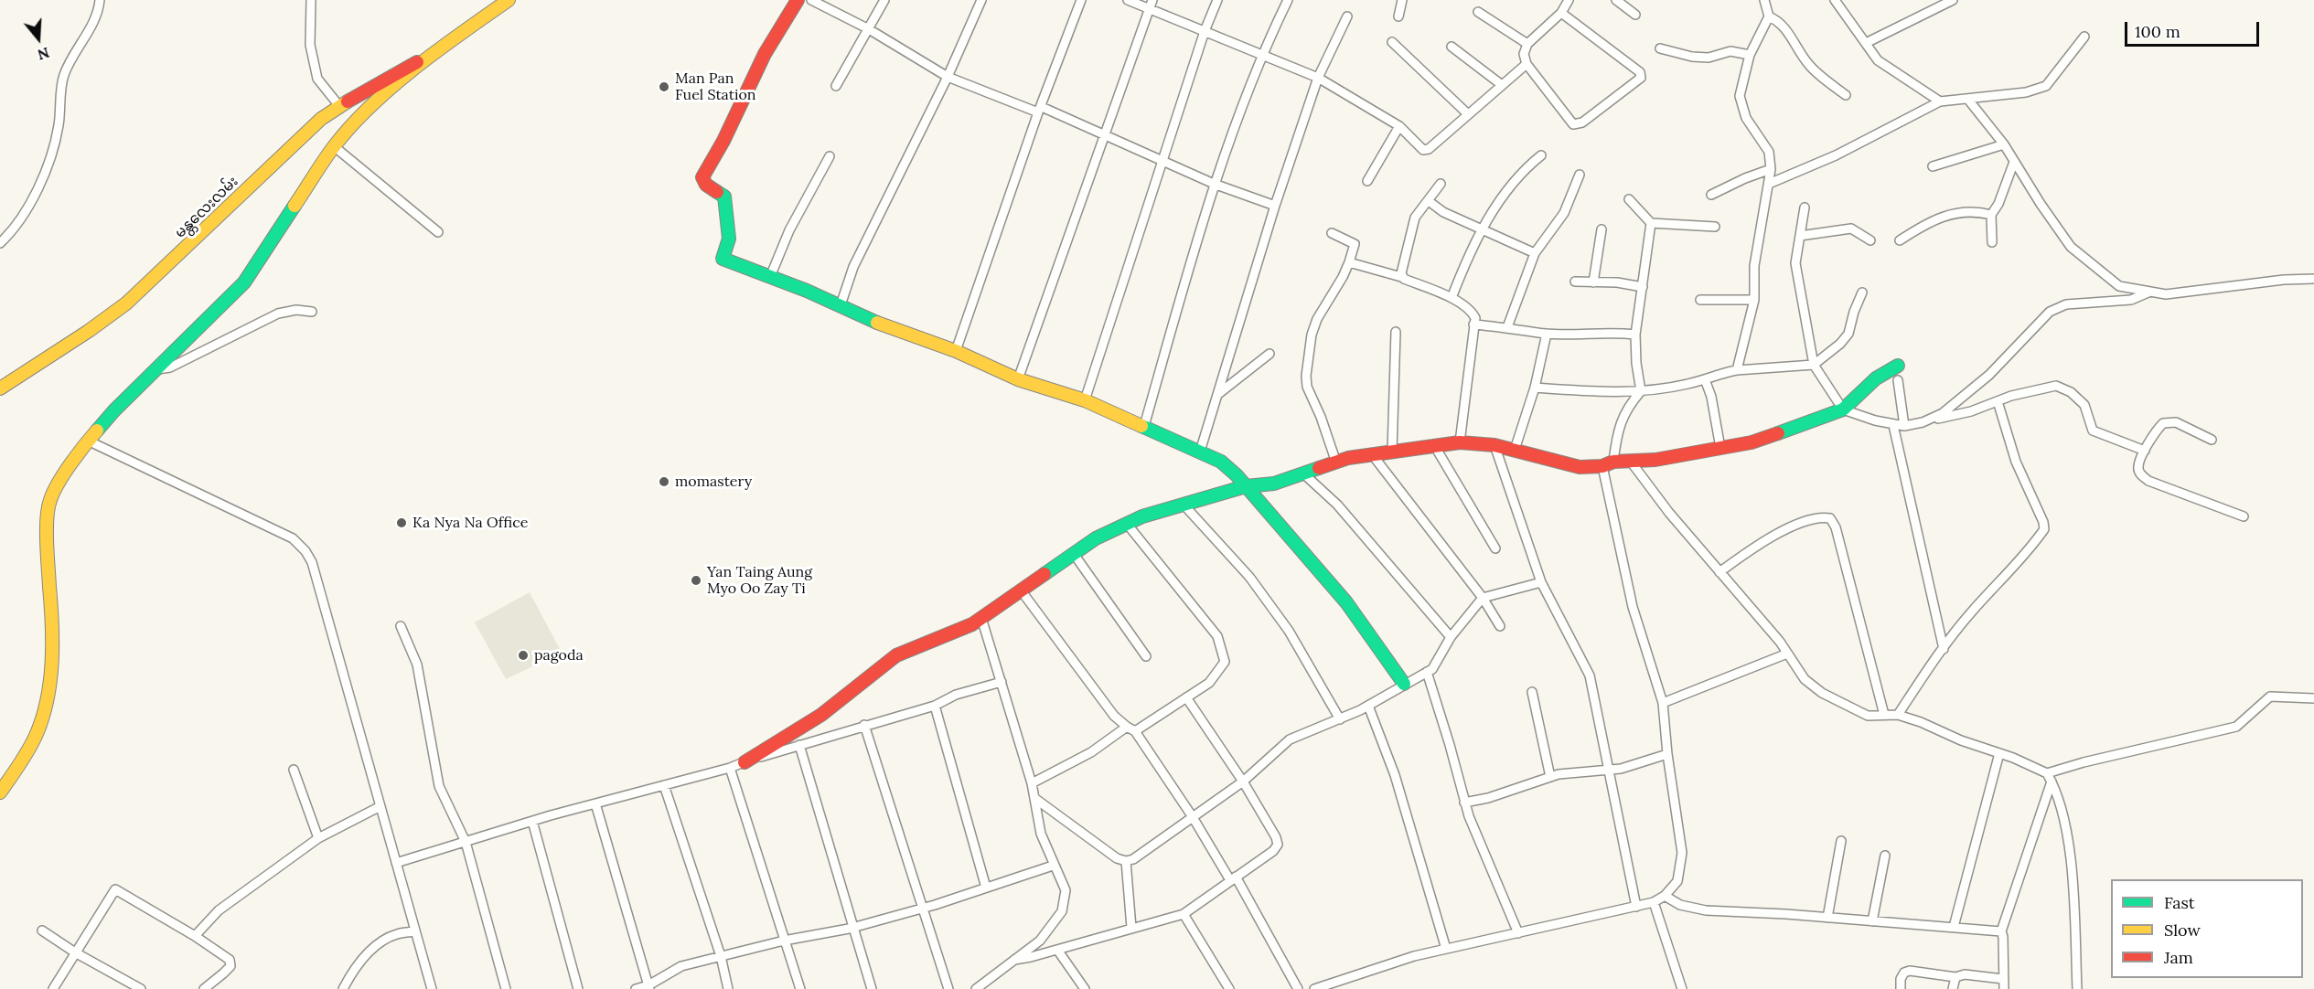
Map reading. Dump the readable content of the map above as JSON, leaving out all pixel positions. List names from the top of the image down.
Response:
{
  "streets": {
    "street": ["မန္တလေးလမ်း"]
  },
  "places": [
    "Man Pan Fuel Station",
    "momastery",
    "Ka Nya Na Office",
    "Yan Taing Aung Myo Oo Zay Ti",
    "pagoda"
  ],
  "legend": ["Fast", "Slow", "Jam"],
  "scale_bar": "100 m",
  "north": "bottom"
}
